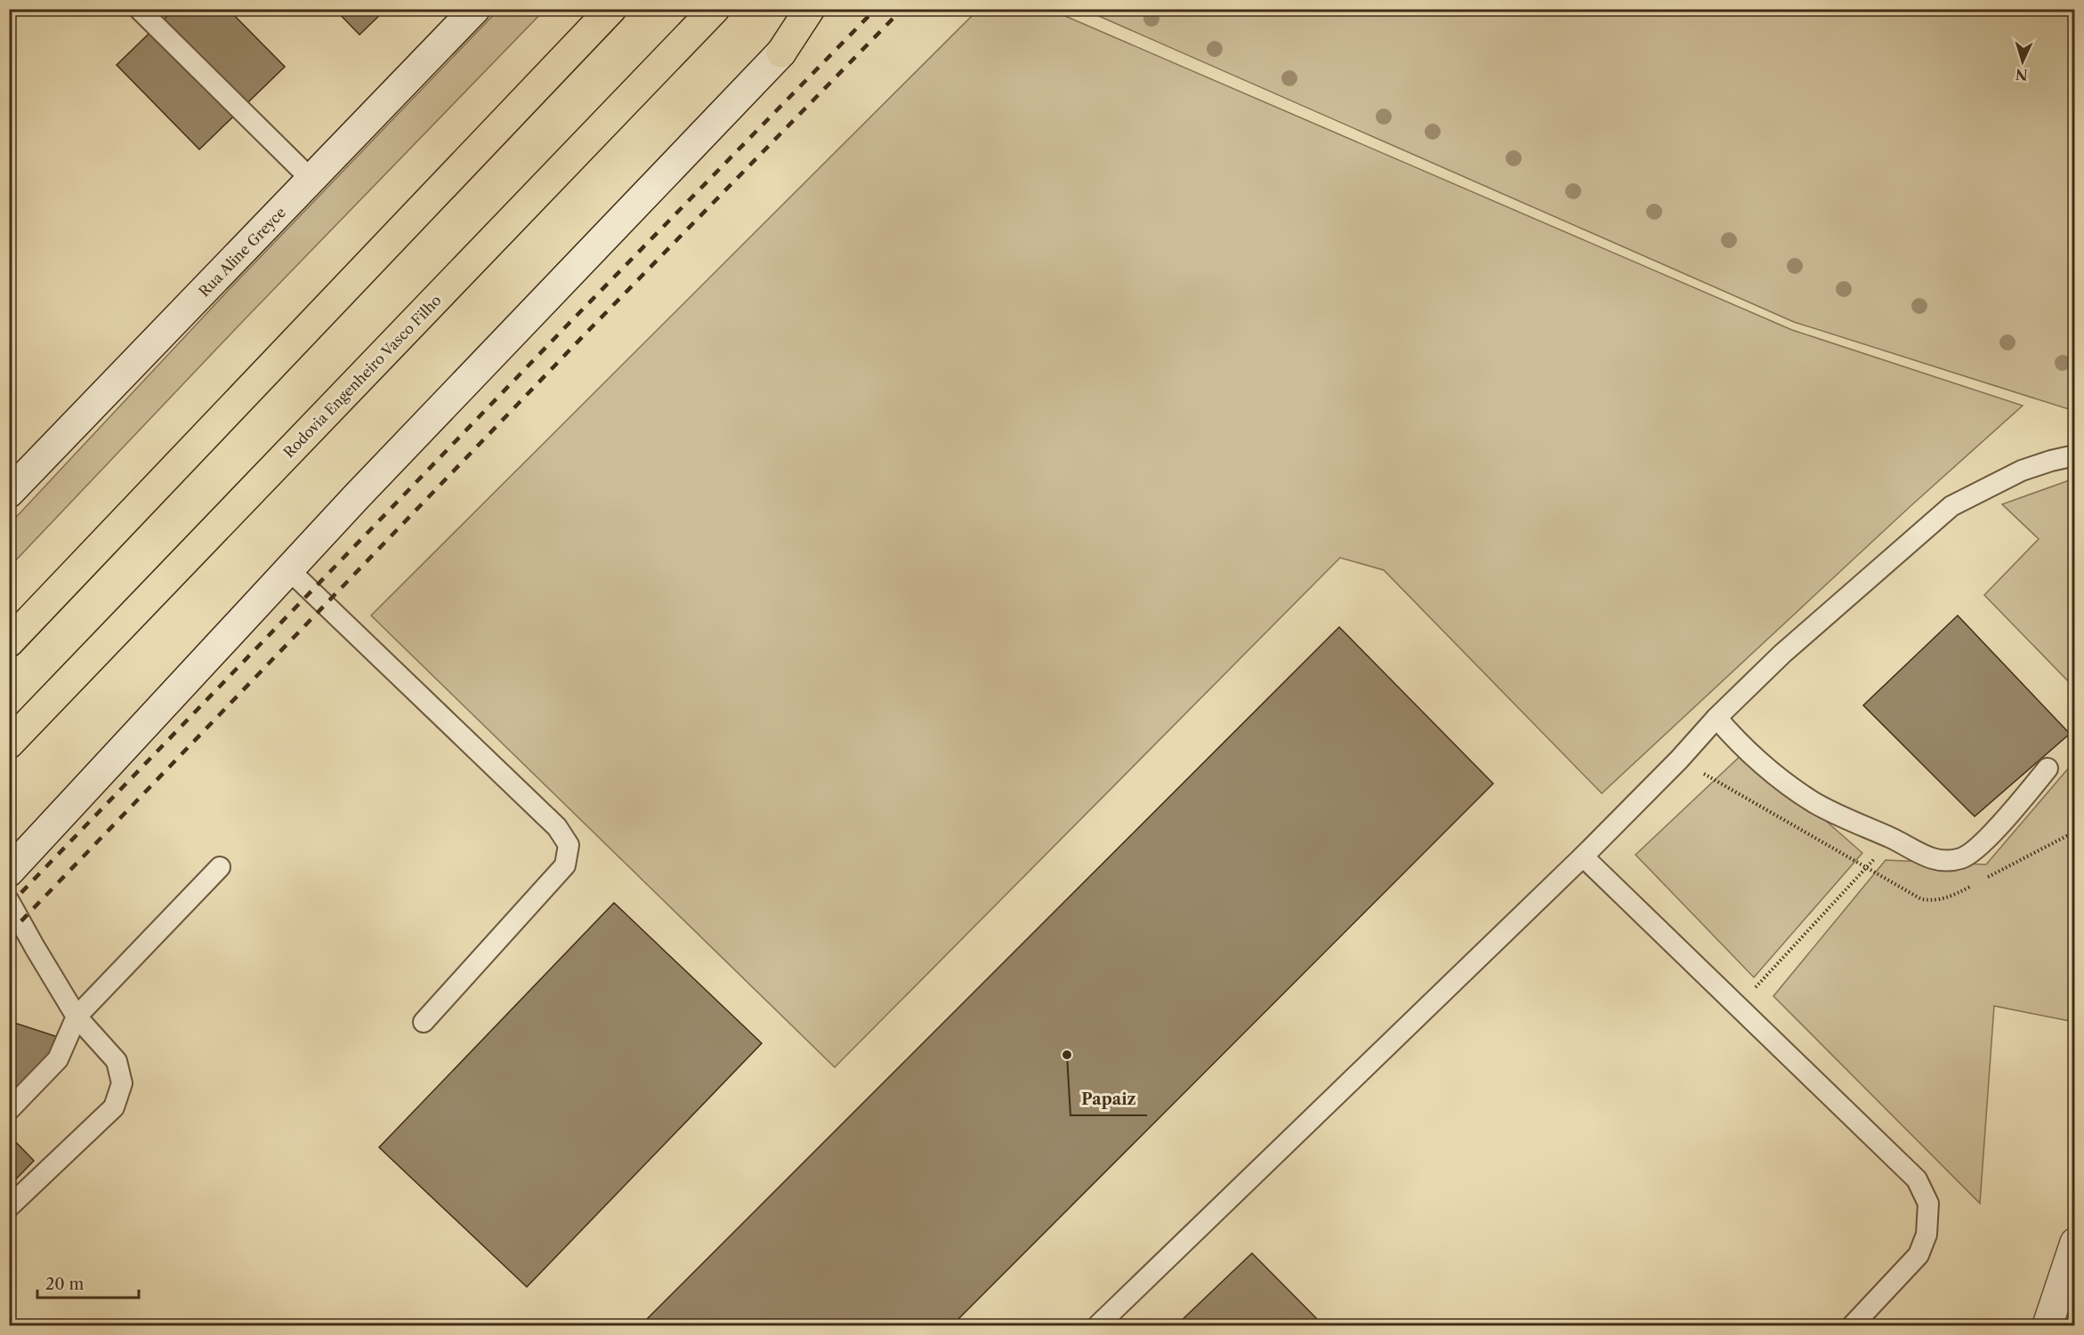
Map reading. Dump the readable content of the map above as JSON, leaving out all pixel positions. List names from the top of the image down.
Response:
{
  "streets": {
    "highway": ["Rodovia Engenheiro Vasco Filho"],
    "main road": ["Rua Aline Greyce"]
  },
  "places": ["Papaiz"],
  "scale_bar": "20 m",
  "north": "bottom"
}
